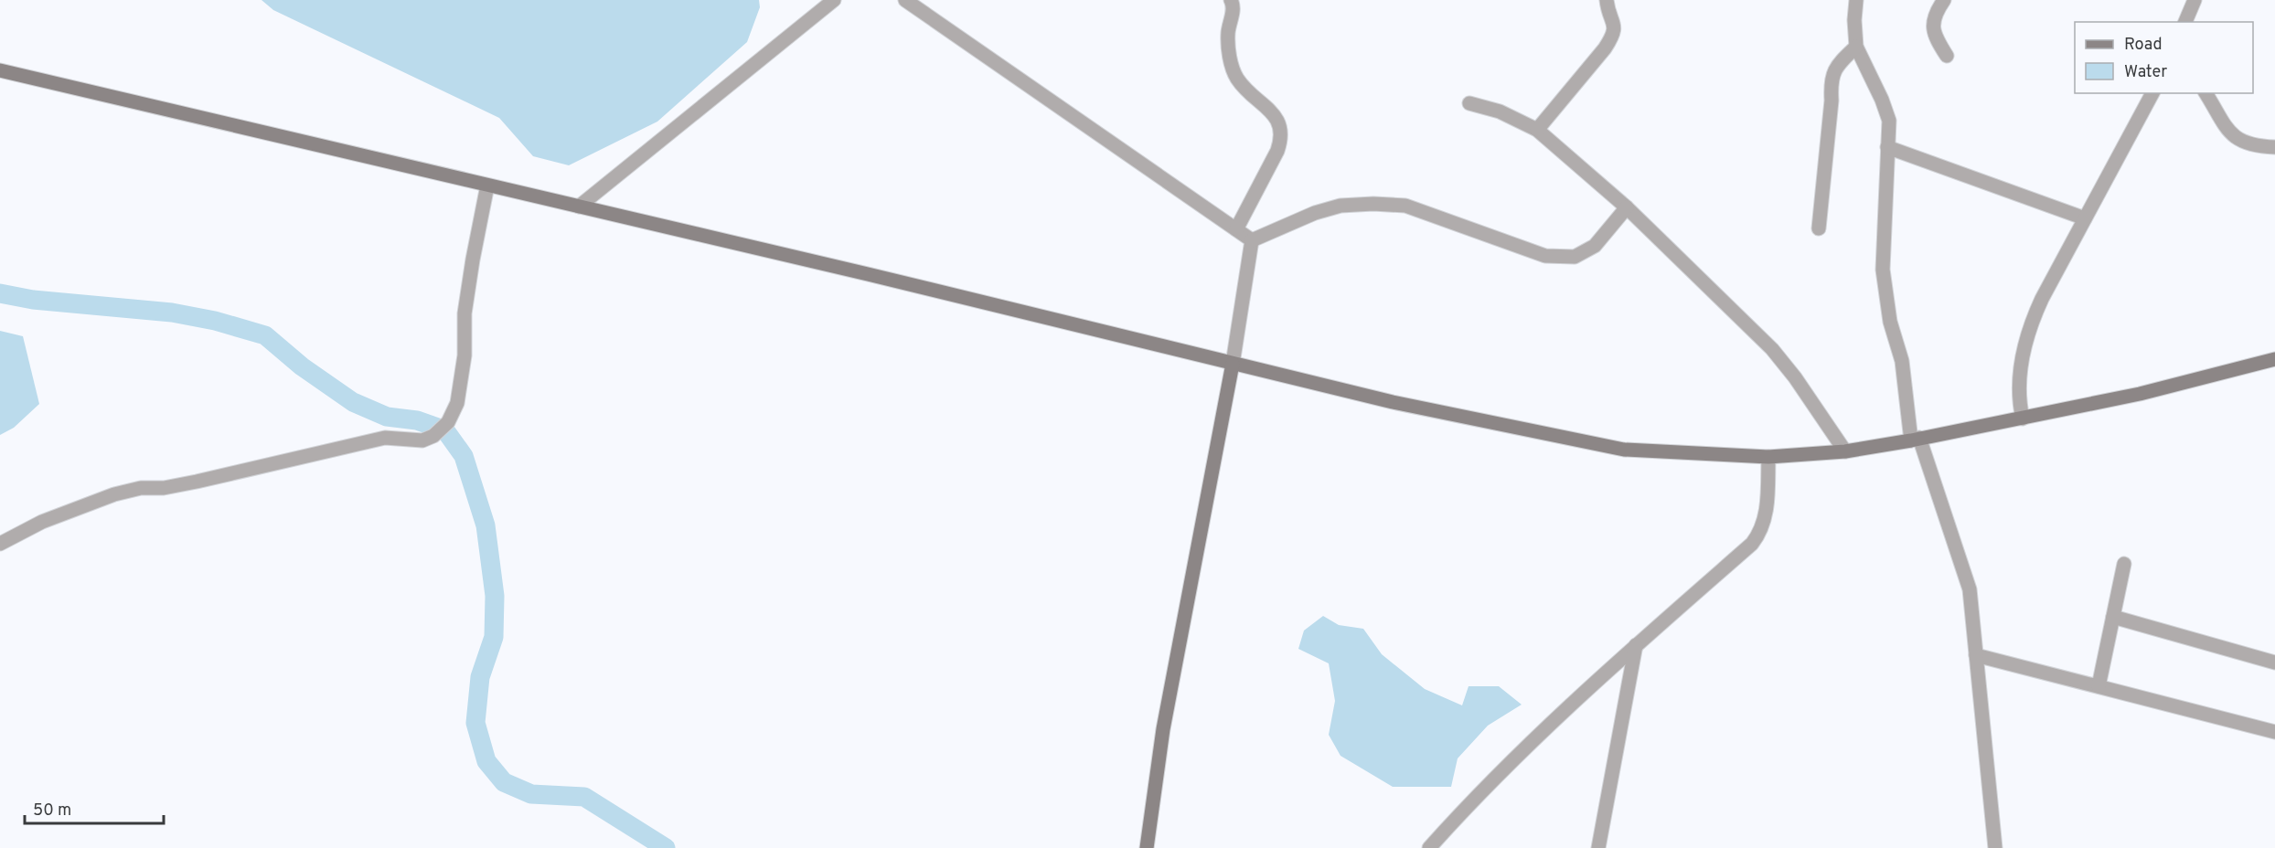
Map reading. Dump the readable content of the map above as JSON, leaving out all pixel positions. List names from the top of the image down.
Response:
{
  "legend": ["Road", "Water"],
  "scale_bar": "50 m"
}
